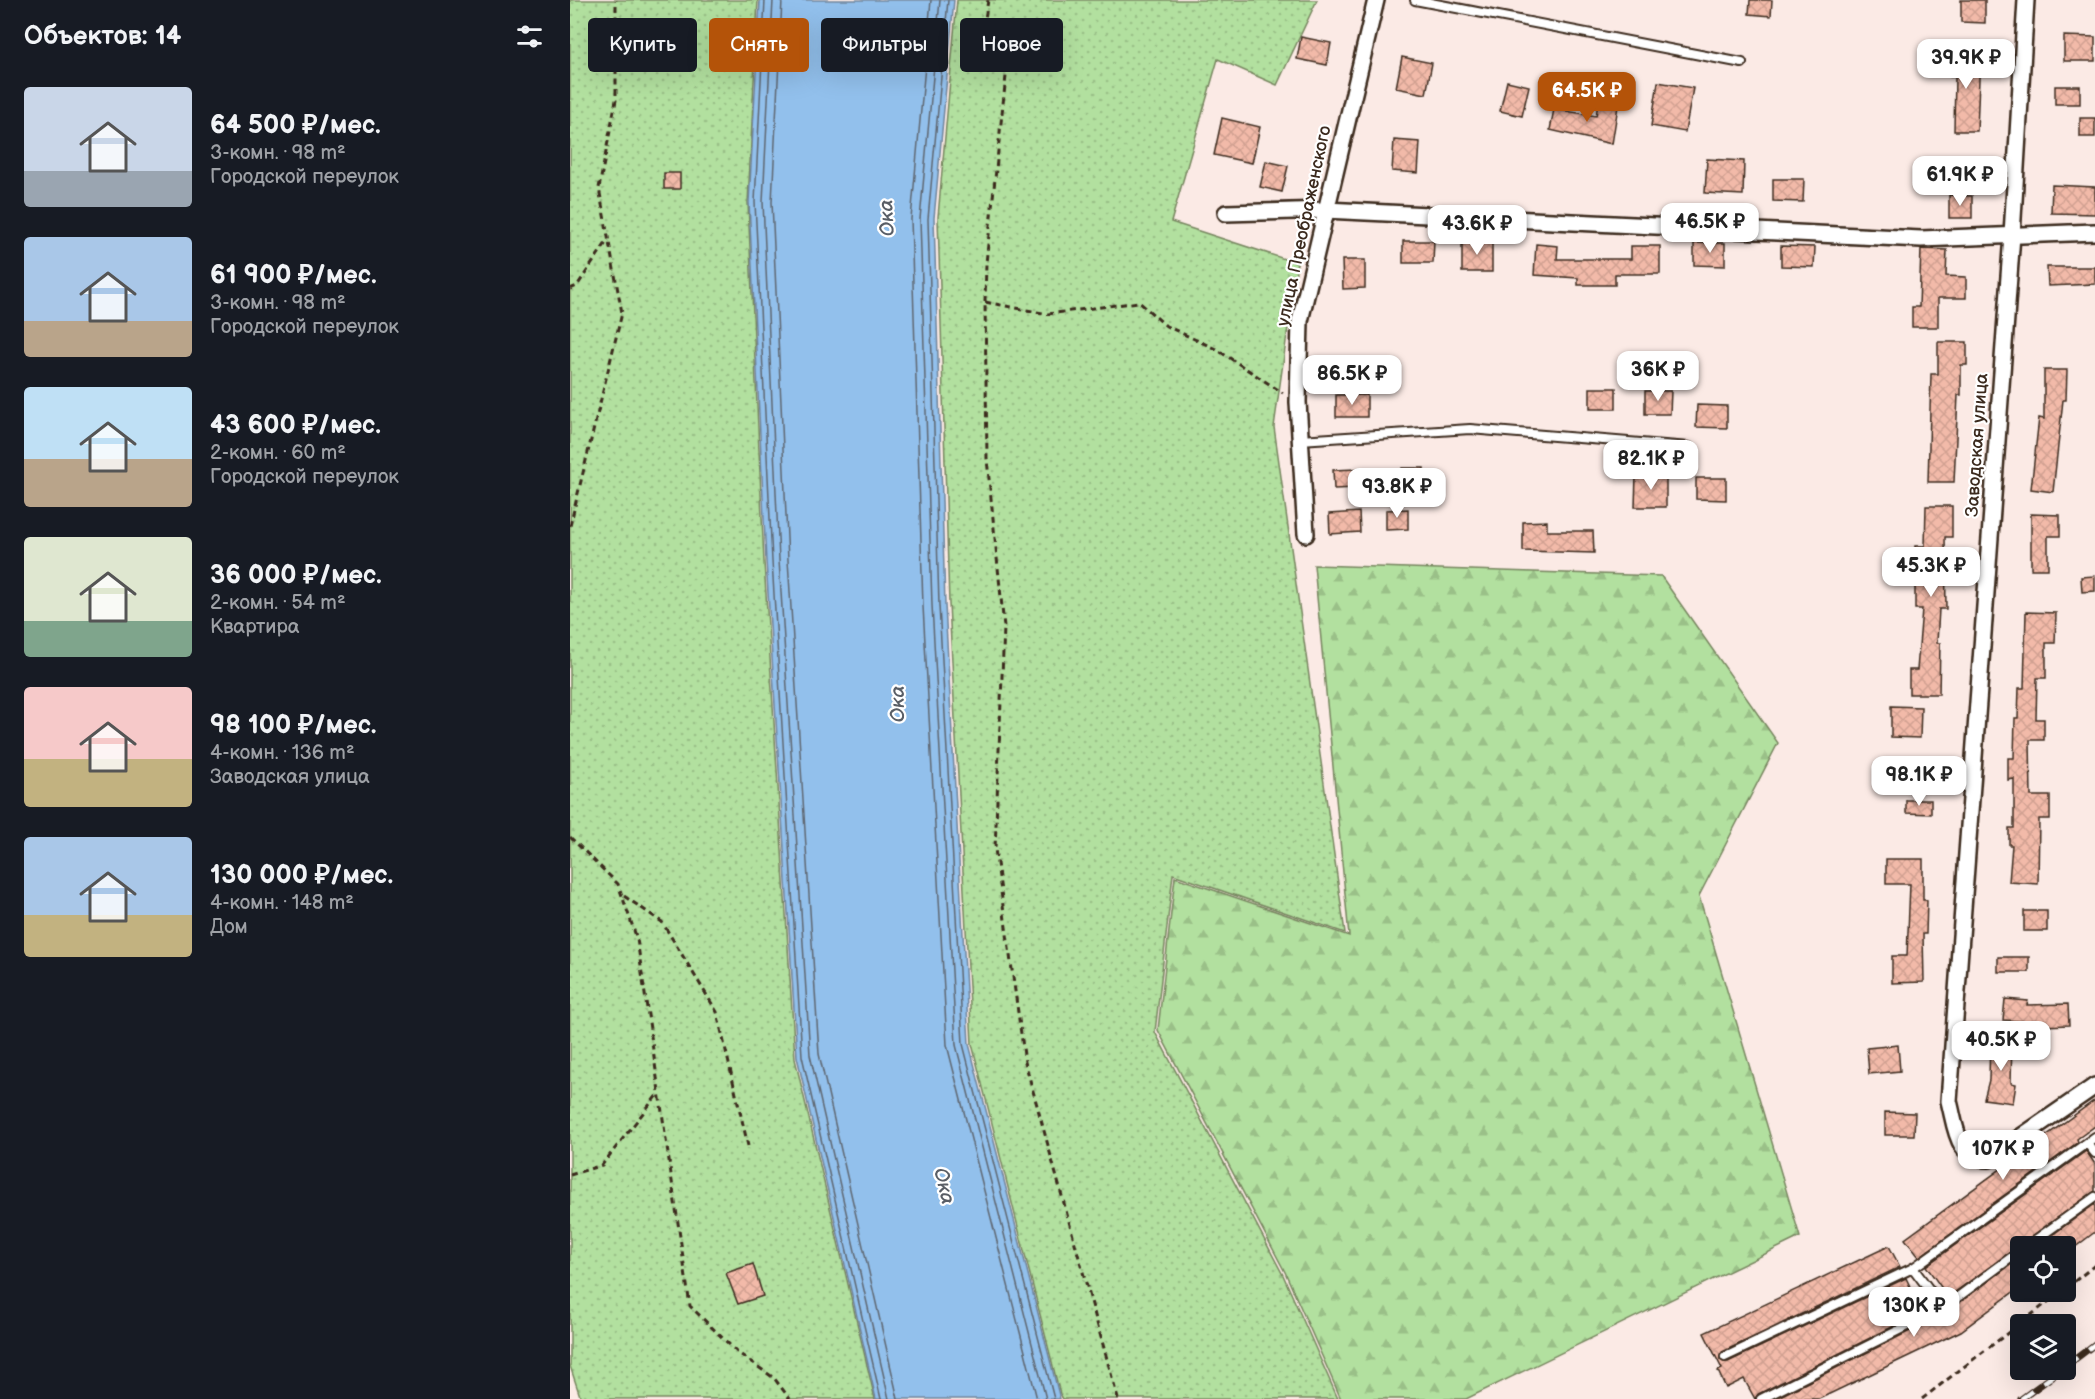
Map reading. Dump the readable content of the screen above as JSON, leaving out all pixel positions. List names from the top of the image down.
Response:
{
  "streets": {
    "street": ["улица Преображенского", "Заводская улица"]
  },
  "water": ["Ока"],
  "page": {
    "heading": "Объектов: 14",
    "chip": [
      "Купить",
      "Снять",
      "Фильтры",
      "Новое"
    ],
    "price": [
      "39.9K ₽",
      "64.5K ₽",
      "61.9K ₽",
      "46.5K ₽",
      "43.6K ₽",
      "36K ₽",
      "86.5K ₽",
      "82.1K ₽",
      "93.8K ₽",
      "45.3K ₽",
      "98.1K ₽",
      "40.5K ₽",
      "107K ₽",
      "130K ₽"
    ],
    "list": [
      {
        "name": "64 500 ₽/мес.",
        "note": "3-комн. · 98 m² · Городской переулок"
      },
      {
        "name": "61 900 ₽/мес.",
        "note": "3-комн. · 98 m² · Городской переулок"
      },
      {
        "name": "43 600 ₽/мес.",
        "note": "2-комн. · 60 m² · Городской переулок"
      },
      {
        "name": "36 000 ₽/мес.",
        "note": "2-комн. · 54 m² · Квартира"
      },
      {
        "name": "98 100 ₽/мес.",
        "note": "4-комн. · 136 m² · Заводская улица"
      },
      {
        "name": "130 000 ₽/мес.",
        "note": "4-комн. · 148 m² · Дом"
      }
    ]
  }
}
